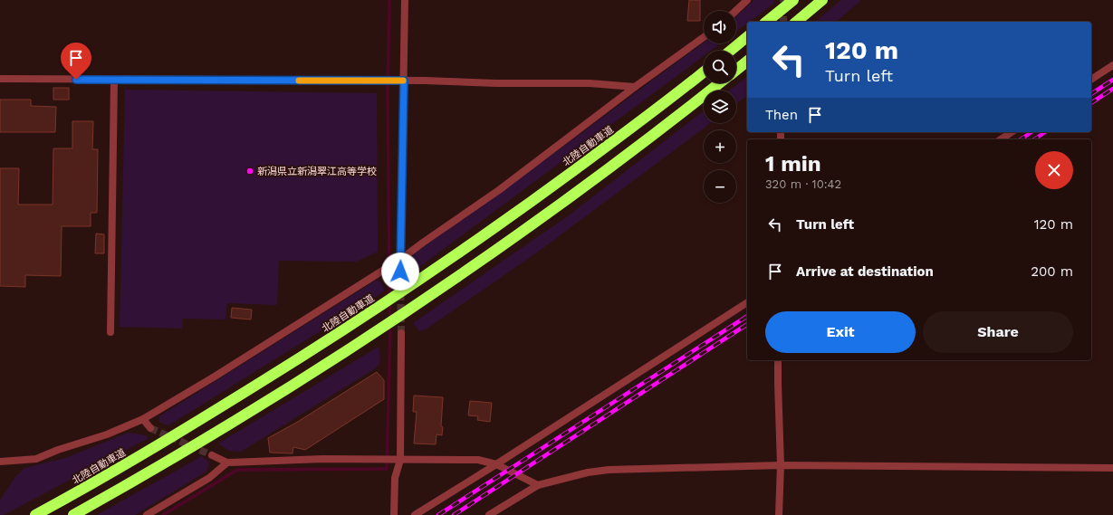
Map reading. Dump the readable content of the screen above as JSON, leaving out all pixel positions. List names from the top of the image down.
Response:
{
  "streets": {
    "highway": ["北陸自動車道"]
  },
  "places": ["新潟県立新潟翠江高等学校"],
  "page": {
    "map_buttons": ["+", "−"],
    "turn": ["120 m", "Turn left"],
    "then": "Then",
    "heading": ["1 min", "320 m · 10:42"],
    "list": [
      {
        "name": "Turn left",
        "value": "120 m"
      },
      {
        "name": "Arrive at destination",
        "value": "200 m"
      }
    ],
    "buttons": ["Exit", "Share"]
  }
}
